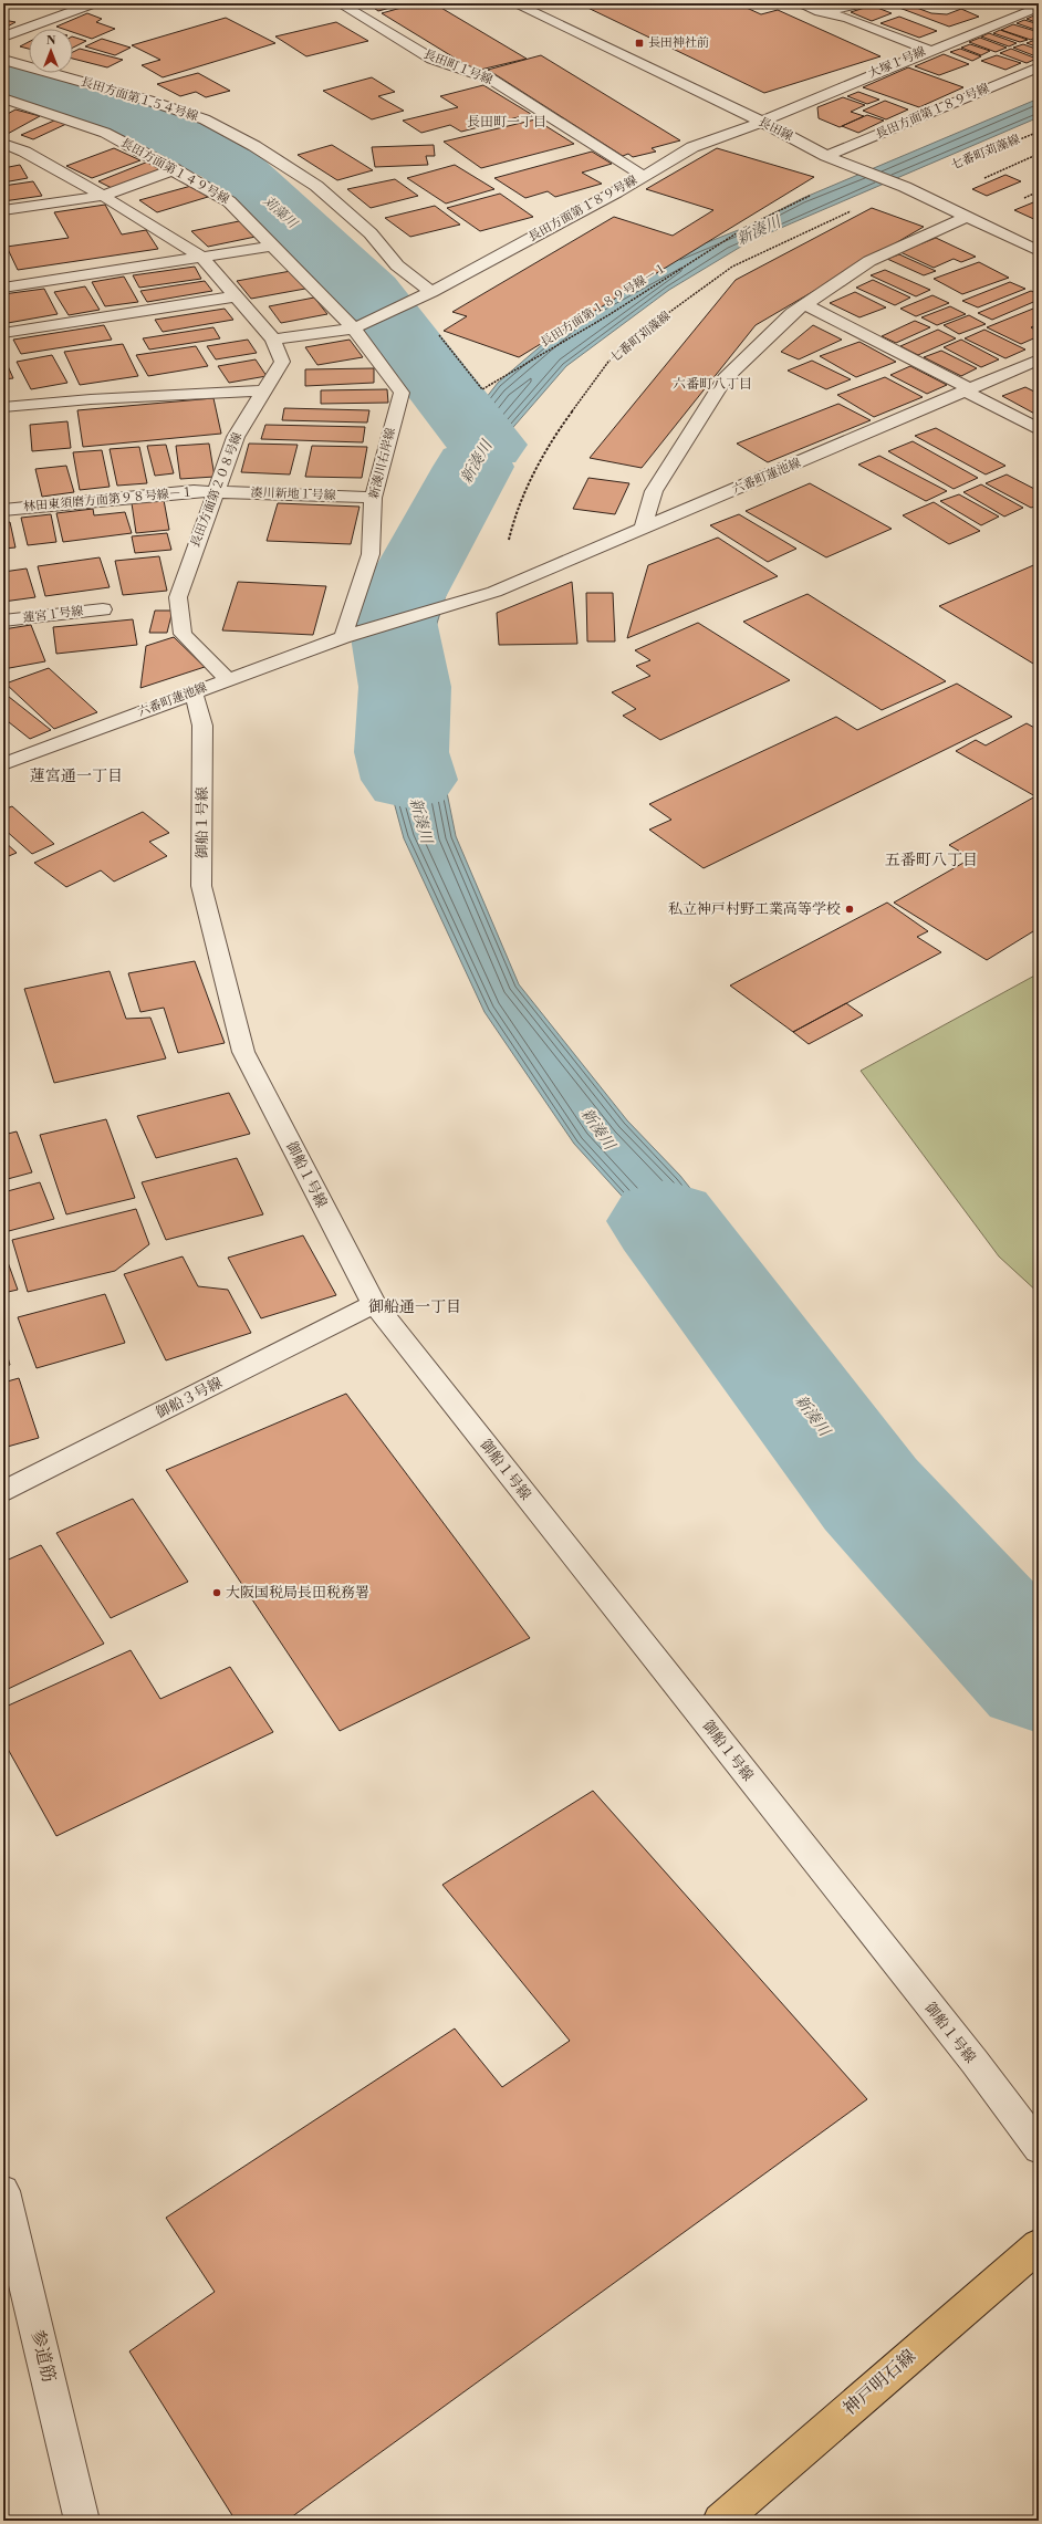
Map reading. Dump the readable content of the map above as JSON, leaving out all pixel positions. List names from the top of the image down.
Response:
{
  "streets": {
    "main road": ["神戸明石線"],
    "street": [
      "大塚１号線",
      "長田町１号線",
      "長田方面第１５４号線",
      "長田方面第１８９号線",
      "長田線",
      "長田方面第１４９号線",
      "新湊川右岸線",
      "六番町蓮池線",
      "長田方面第２０８号線",
      "湊川新地１号線",
      "林田東須磨方面第９８号線－１",
      "蓮宮１号線",
      "御船１号線",
      "御船３号線",
      "参道筋"
    ],
    "path": ["七番町苅藻線", "長田方面第１８９号線－１"]
  },
  "crossings": [
    ["大塚１号線", "長田方面第１８９号線"],
    ["大塚１号線", "長田線"],
    ["長田町１号線", "長田方面第１８９号線"],
    ["長田方面第１５４号線", "長田方面第１８９号線"],
    ["長田方面第１８９号線", "長田線"],
    ["長田方面第１８９号線", "長田方面第１４９号線"],
    ["長田方面第１８９号線", "長田方面第１８９号線－１"],
    ["長田方面第１８９号線", "新湊川右岸線"],
    ["七番町苅藻線", "六番町蓮池線"],
    ["長田方面第１４９号線", "新湊川右岸線"],
    ["新湊川右岸線", "六番町蓮池線"],
    ["新湊川右岸線", "湊川新地１号線"],
    ["六番町蓮池線", "長田方面第２０８号線"],
    ["六番町蓮池線", "御船１号線"],
    ["長田方面第２０８号線", "湊川新地１号線"],
    ["長田方面第２０８号線", "林田東須磨方面第９８号線－１"],
    ["湊川新地１号線", "林田東須磨方面第９８号線－１"],
    ["御船１号線", "御船３号線"]
  ],
  "districts": [
    "長田町一丁目",
    "六番町八丁目",
    "蓮宮通一丁目",
    "五番町八丁目",
    "御船通一丁目"
  ],
  "water": ["苅藻川", "新湊川"],
  "places": {
    "transit": ["長田神社前"],
    "other": ["私立神戸村野工業高等学校", "大阪国税局長田税務署"]
  },
  "north": "top"
}
